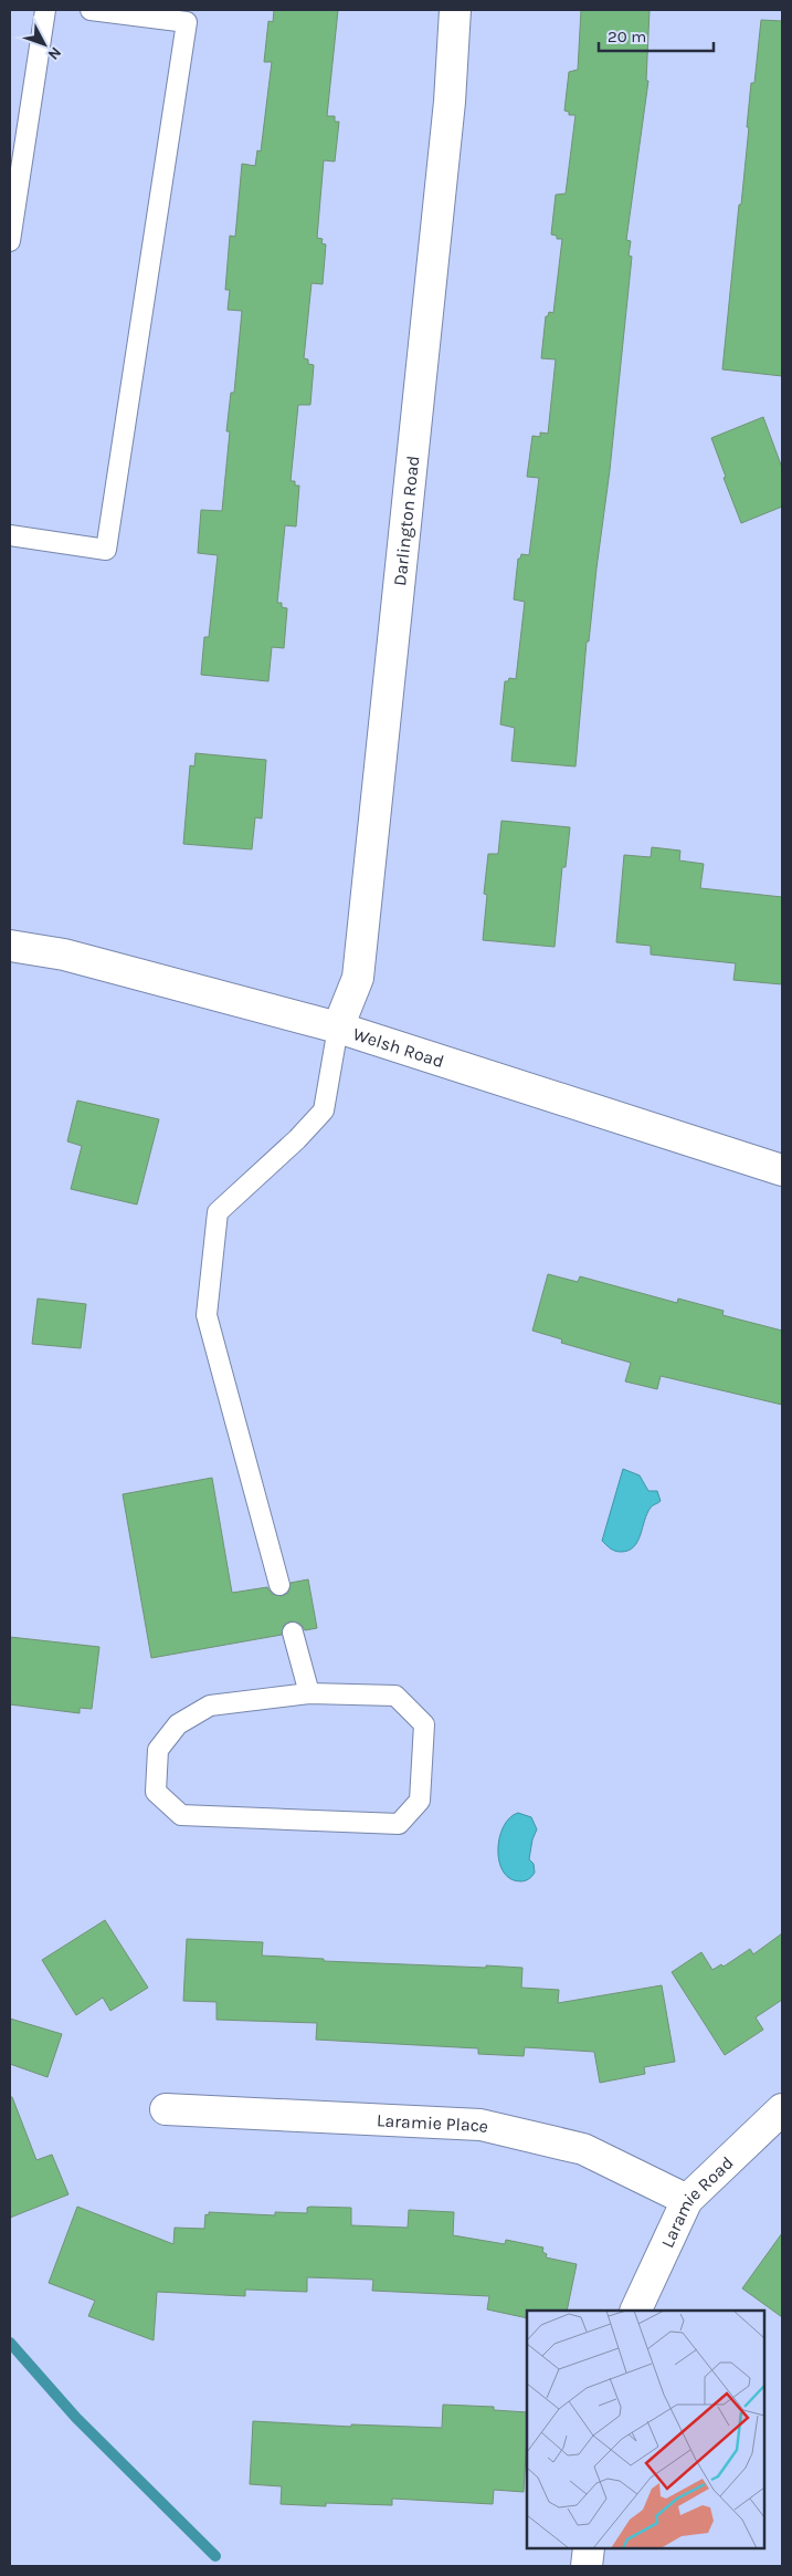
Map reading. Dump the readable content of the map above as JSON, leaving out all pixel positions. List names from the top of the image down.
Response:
{
  "streets": {
    "street": [
      "Darlington Road",
      "Welsh Road",
      "Laramie Place",
      "Laramie Road"
    ]
  },
  "crossings": [
    ["Darlington Road", "Welsh Road"],
    ["Laramie Place", "Laramie Road"]
  ],
  "scale_bar": "20 m",
  "north": "bottom right"
}
